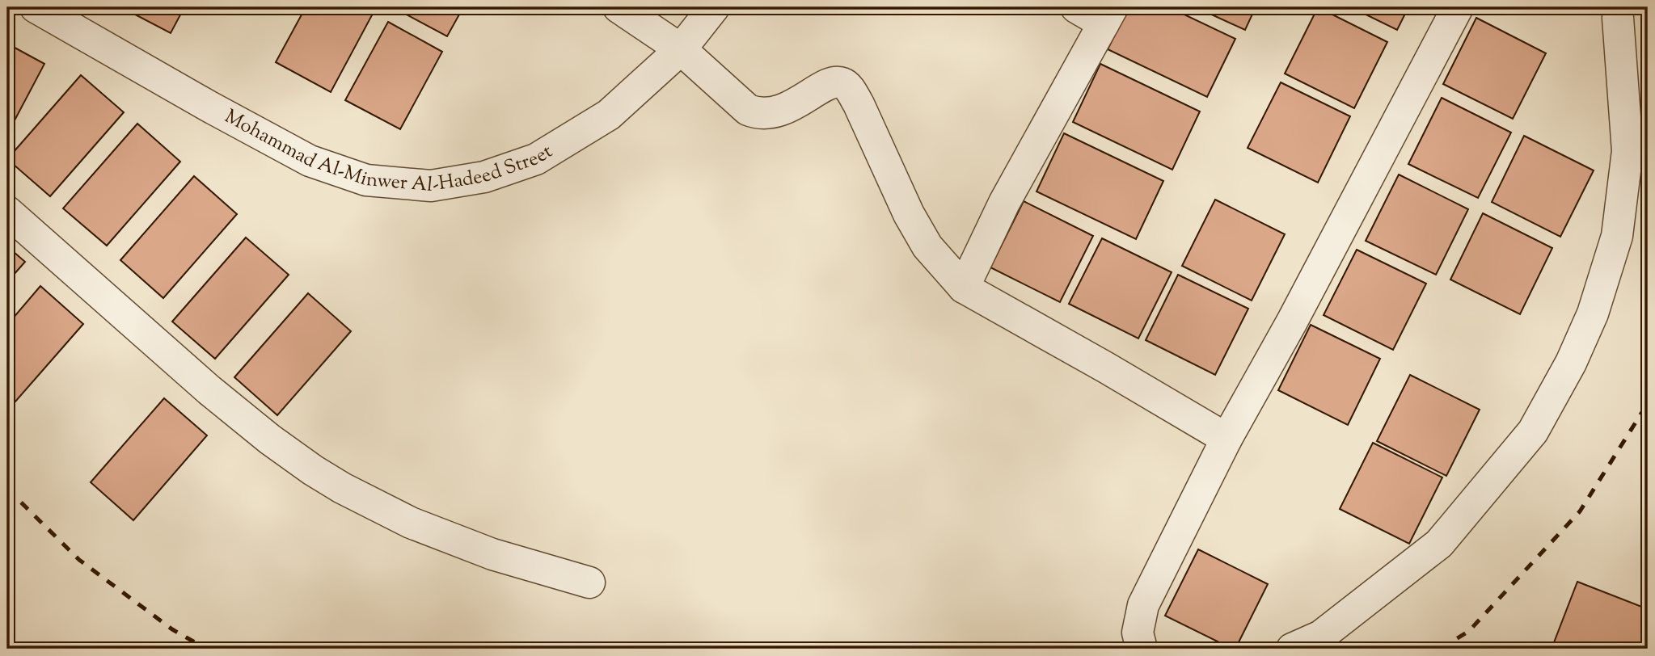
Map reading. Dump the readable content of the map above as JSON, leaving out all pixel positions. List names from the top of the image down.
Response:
{
  "streets": {
    "street": ["Mohammad Al-Minwer Al-Hadeed Street"]
  }
}
